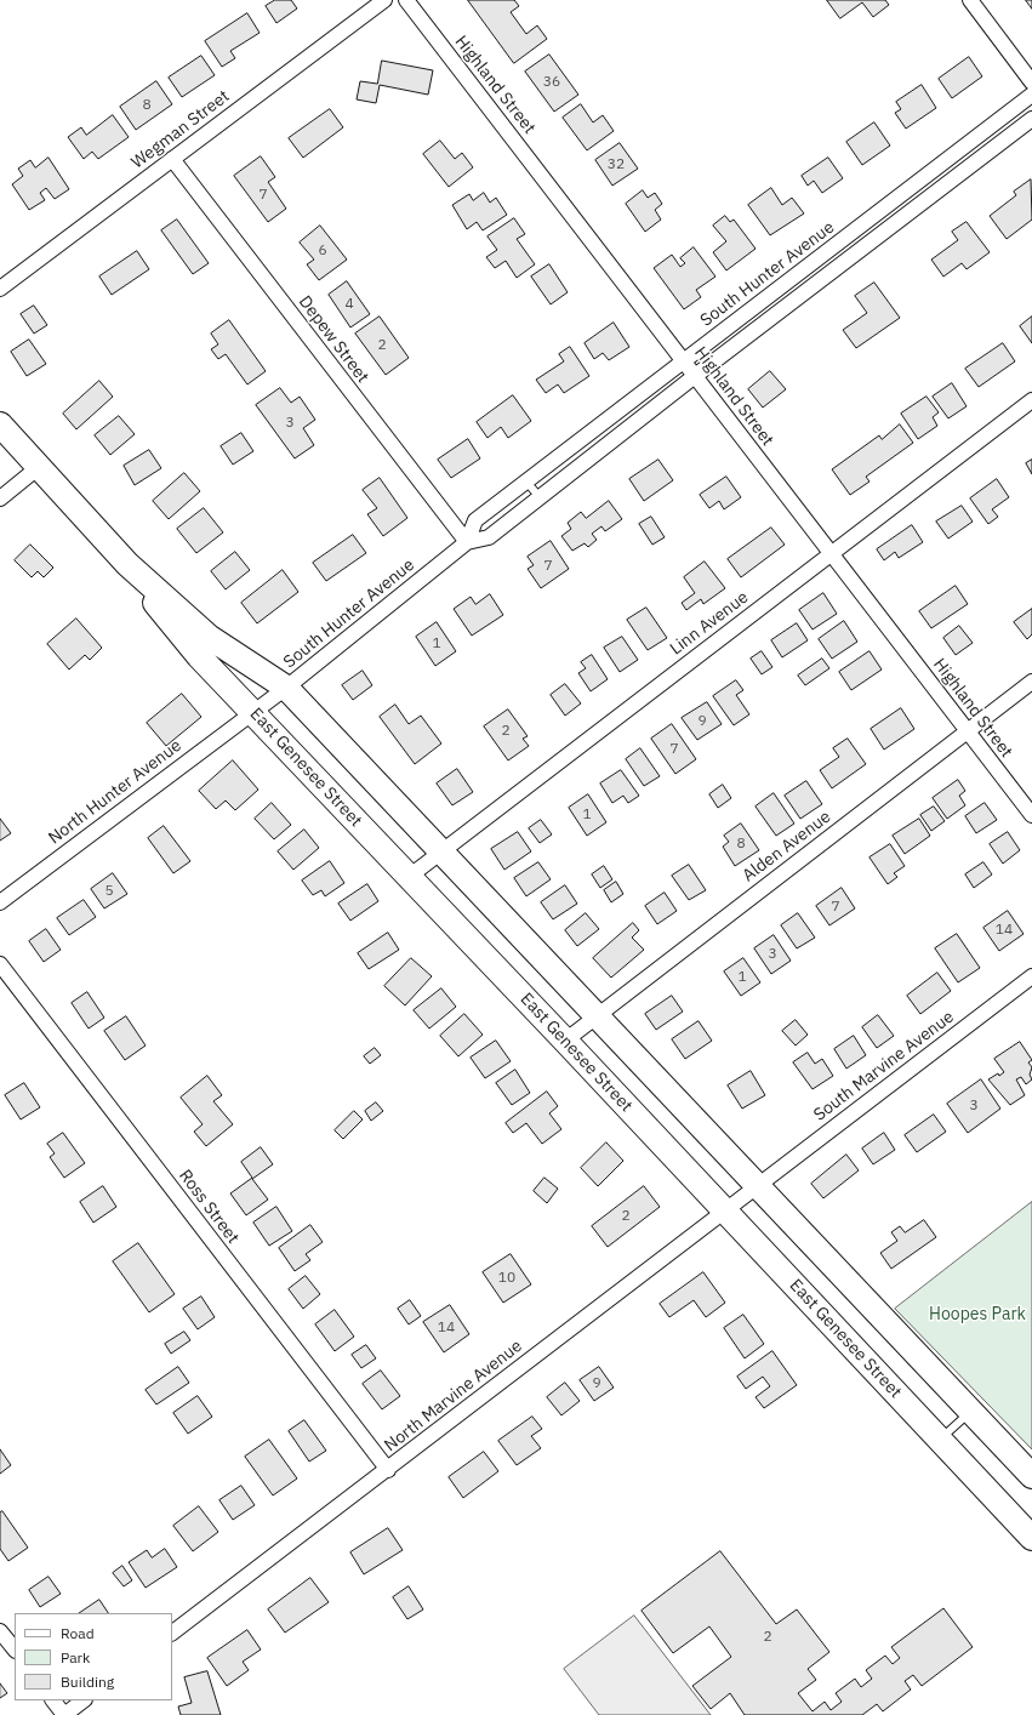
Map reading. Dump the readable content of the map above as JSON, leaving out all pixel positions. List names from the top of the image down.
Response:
{
  "streets": {
    "highway": ["East Genesee Street"],
    "street": [
      "Highland Street",
      "Wegman Street",
      "South Hunter Avenue",
      "Depew Street",
      "Linn Avenue",
      "North Hunter Avenue",
      "Alden Avenue",
      "South Marvine Avenue",
      "Ross Street",
      "North Marvine Avenue"
    ]
  },
  "crossings": [
    ["Highland Street", "South Hunter Avenue"],
    ["Highland Street", "Linn Avenue"],
    ["Highland Street", "Alden Avenue"],
    ["Wegman Street", "Depew Street"],
    ["South Hunter Avenue", "Depew Street"],
    ["South Hunter Avenue", "East Genesee Street"],
    ["South Hunter Avenue", "North Hunter Avenue"],
    ["Linn Avenue", "East Genesee Street"],
    ["East Genesee Street", "North Hunter Avenue"],
    ["East Genesee Street", "Alden Avenue"],
    ["East Genesee Street", "South Marvine Avenue"],
    ["East Genesee Street", "North Marvine Avenue"],
    ["South Marvine Avenue", "North Marvine Avenue"],
    ["Ross Street", "North Marvine Avenue"]
  ],
  "parks": ["Hoopes Park"],
  "house_numbers": [
    "36",
    "8",
    "32",
    "7",
    "6",
    "4",
    "2",
    "3",
    "7",
    "1",
    "9",
    "2",
    "7",
    "1",
    "8",
    "5",
    "7",
    "14",
    "3",
    "1",
    "3",
    "2",
    "10",
    "14",
    "9",
    "2"
  ],
  "legend": ["Road", "Park", "Building"]
}
